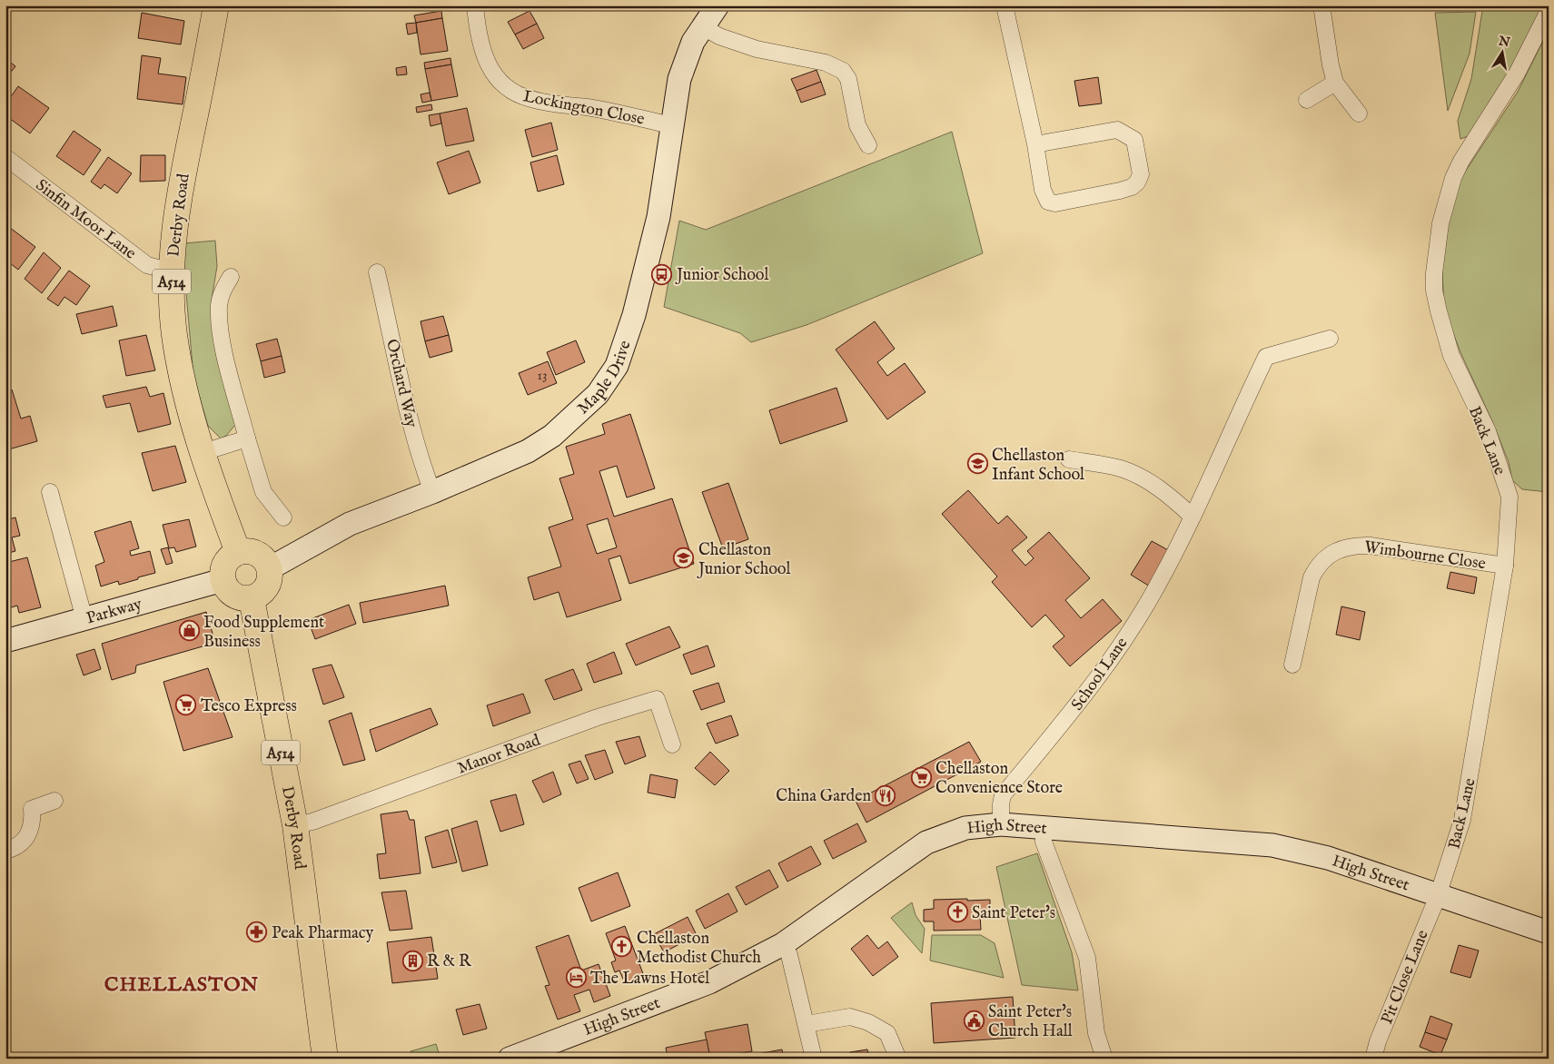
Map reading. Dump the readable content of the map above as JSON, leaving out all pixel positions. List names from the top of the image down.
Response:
{
  "streets": {
    "main road": ["Derby Road", "A514"],
    "street": [
      "Lockington Close",
      "Sinfin Moor Lane",
      "Maple Drive",
      "Orchard Way",
      "Back Lane",
      "Wimbourne Close",
      "Parkway",
      "School Lane",
      "Manor Road",
      "High Street",
      "Pit Close Lane"
    ]
  },
  "crossings": [
    ["Lockington Close", "Maple Drive"],
    ["Derby Road", "Sinfin Moor Lane"],
    ["Derby Road", "Maple Drive"],
    ["Derby Road", "Parkway"],
    ["Derby Road", "Manor Road"],
    ["Maple Drive", "Orchard Way"],
    ["Maple Drive", "Parkway"],
    ["Back Lane", "Wimbourne Close"],
    ["Back Lane", "High Street"],
    ["Back Lane", "Pit Close Lane"],
    ["School Lane", "High Street"],
    ["High Street", "Pit Close Lane"]
  ],
  "districts": ["CHELLASTON"],
  "places": {
    "bus stop": ["Junior School"],
    "school or university": ["Chellaston Infant School", "Chellaston Junior School"],
    "shop": ["Food Supplement Business"],
    "supermarket": ["Tesco Express", "Chellaston Convenience Store"],
    "restaurant": ["China Garden"],
    "church": ["Saint Peter's", "Chellaston Methodist Church"],
    "pharmacy": ["Peak Pharmacy"],
    "building": ["R & R"],
    "hotel": ["The Lawns Hotel"],
    "public building": ["Saint Peter's Church Hall"]
  },
  "house_numbers": ["13"],
  "north": "top"
}
